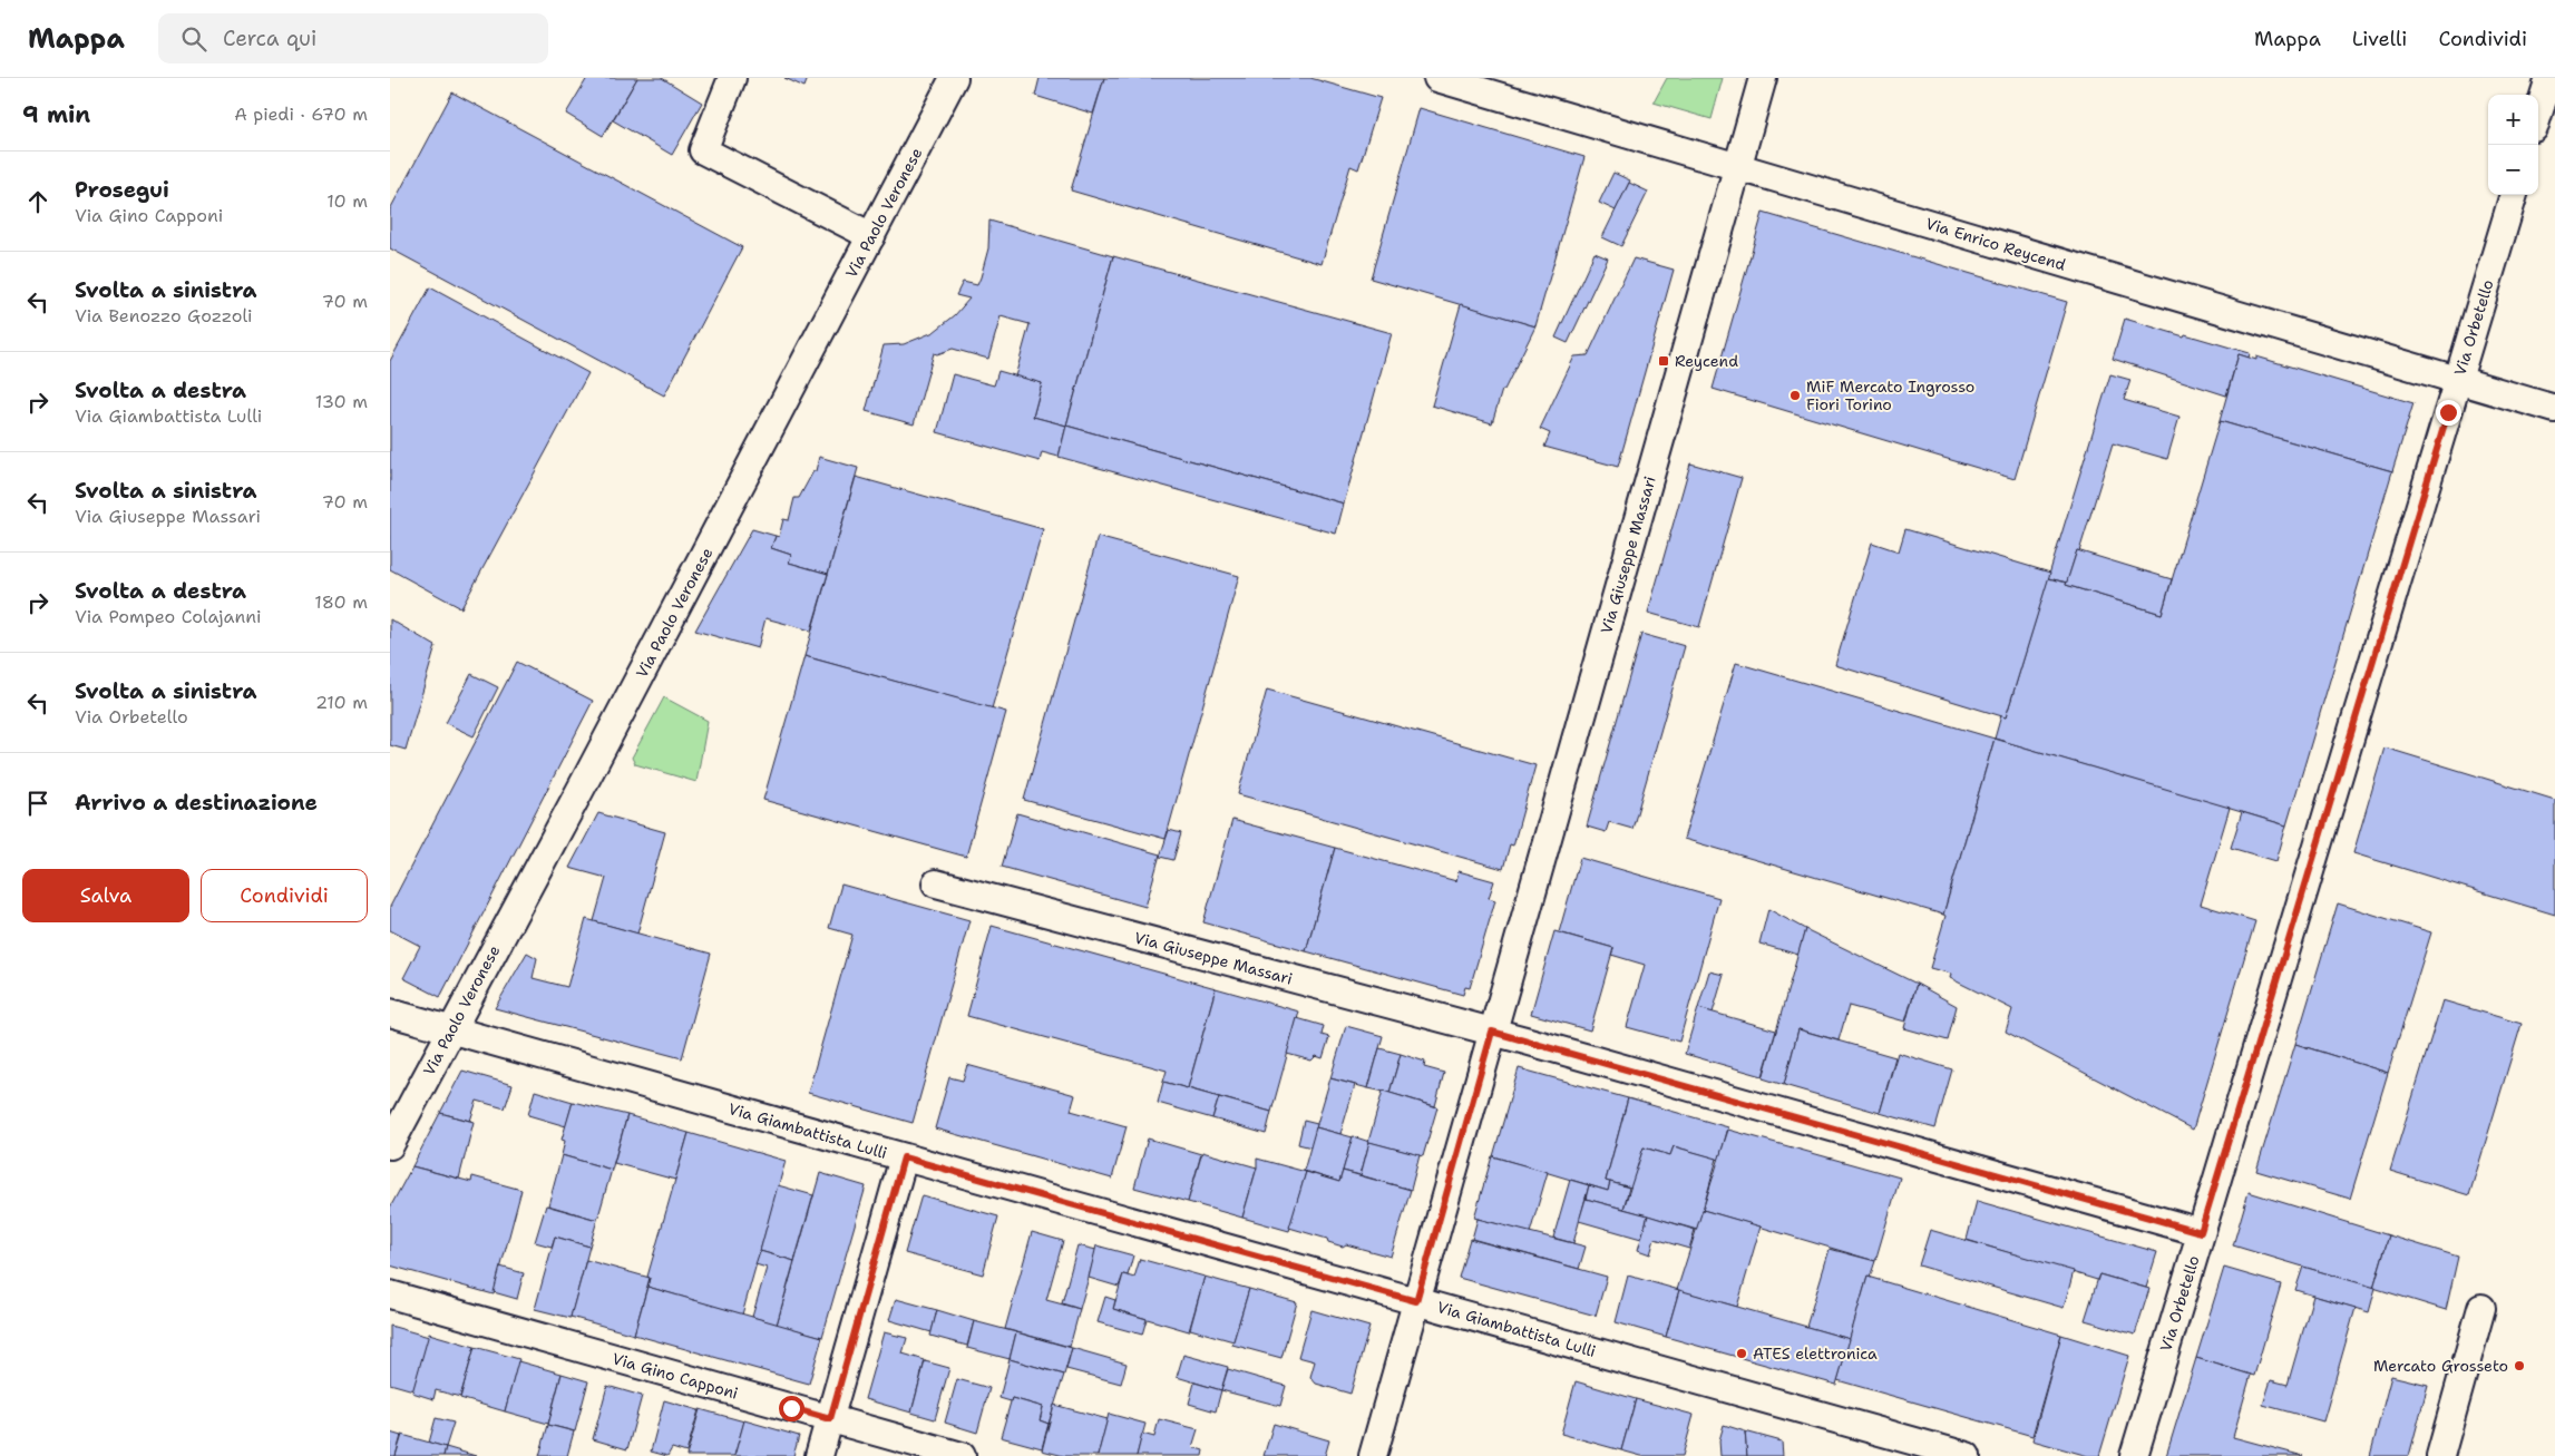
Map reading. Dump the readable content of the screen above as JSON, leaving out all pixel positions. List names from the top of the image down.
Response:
{
  "streets": {
    "street": [
      "Via Paolo Veronese",
      "Via Enrico Reycend",
      "Via Orbetello",
      "Via Giuseppe Massari",
      "Via Giambattista Lulli",
      "Via Gino Capponi"
    ]
  },
  "crossings": [
    ["Via Paolo Veronese", "Via Giambattista Lulli"],
    ["Via Enrico Reycend", "Via Orbetello"],
    ["Via Enrico Reycend", "Via Giuseppe Massari"],
    ["Via Giuseppe Massari", "Via Giambattista Lulli"]
  ],
  "places": {
    "transit": ["Reycend"],
    "other": ["MiF Mercato Ingrosso Fiori Torino", "ATES elettronica", "Mercato Grosseto"]
  },
  "page": {
    "header": "Mappa",
    "search": "Cerca qui",
    "nav": ["Mappa", "Livelli", "Condividi"],
    "heading": ["9 min", "A piedi · 670 m"],
    "map_buttons": ["+", "−"],
    "list": [
      ["Prosegui", "Via Gino Capponi", "10 m"],
      ["Svolta a sinistra", "Via Benozzo Gozzoli", "70 m"],
      ["Svolta a destra", "Via Giambattista Lulli", "130 m"],
      ["Svolta a sinistra", "Via Giuseppe Massari", "70 m"],
      ["Svolta a destra", "Via Pompeo Colajanni", "180 m"],
      ["Svolta a sinistra", "Via Orbetello", "210 m"],
      "Arrivo a destinazione"
    ],
    "buttons": ["Salva", "Condividi"]
  }
}
